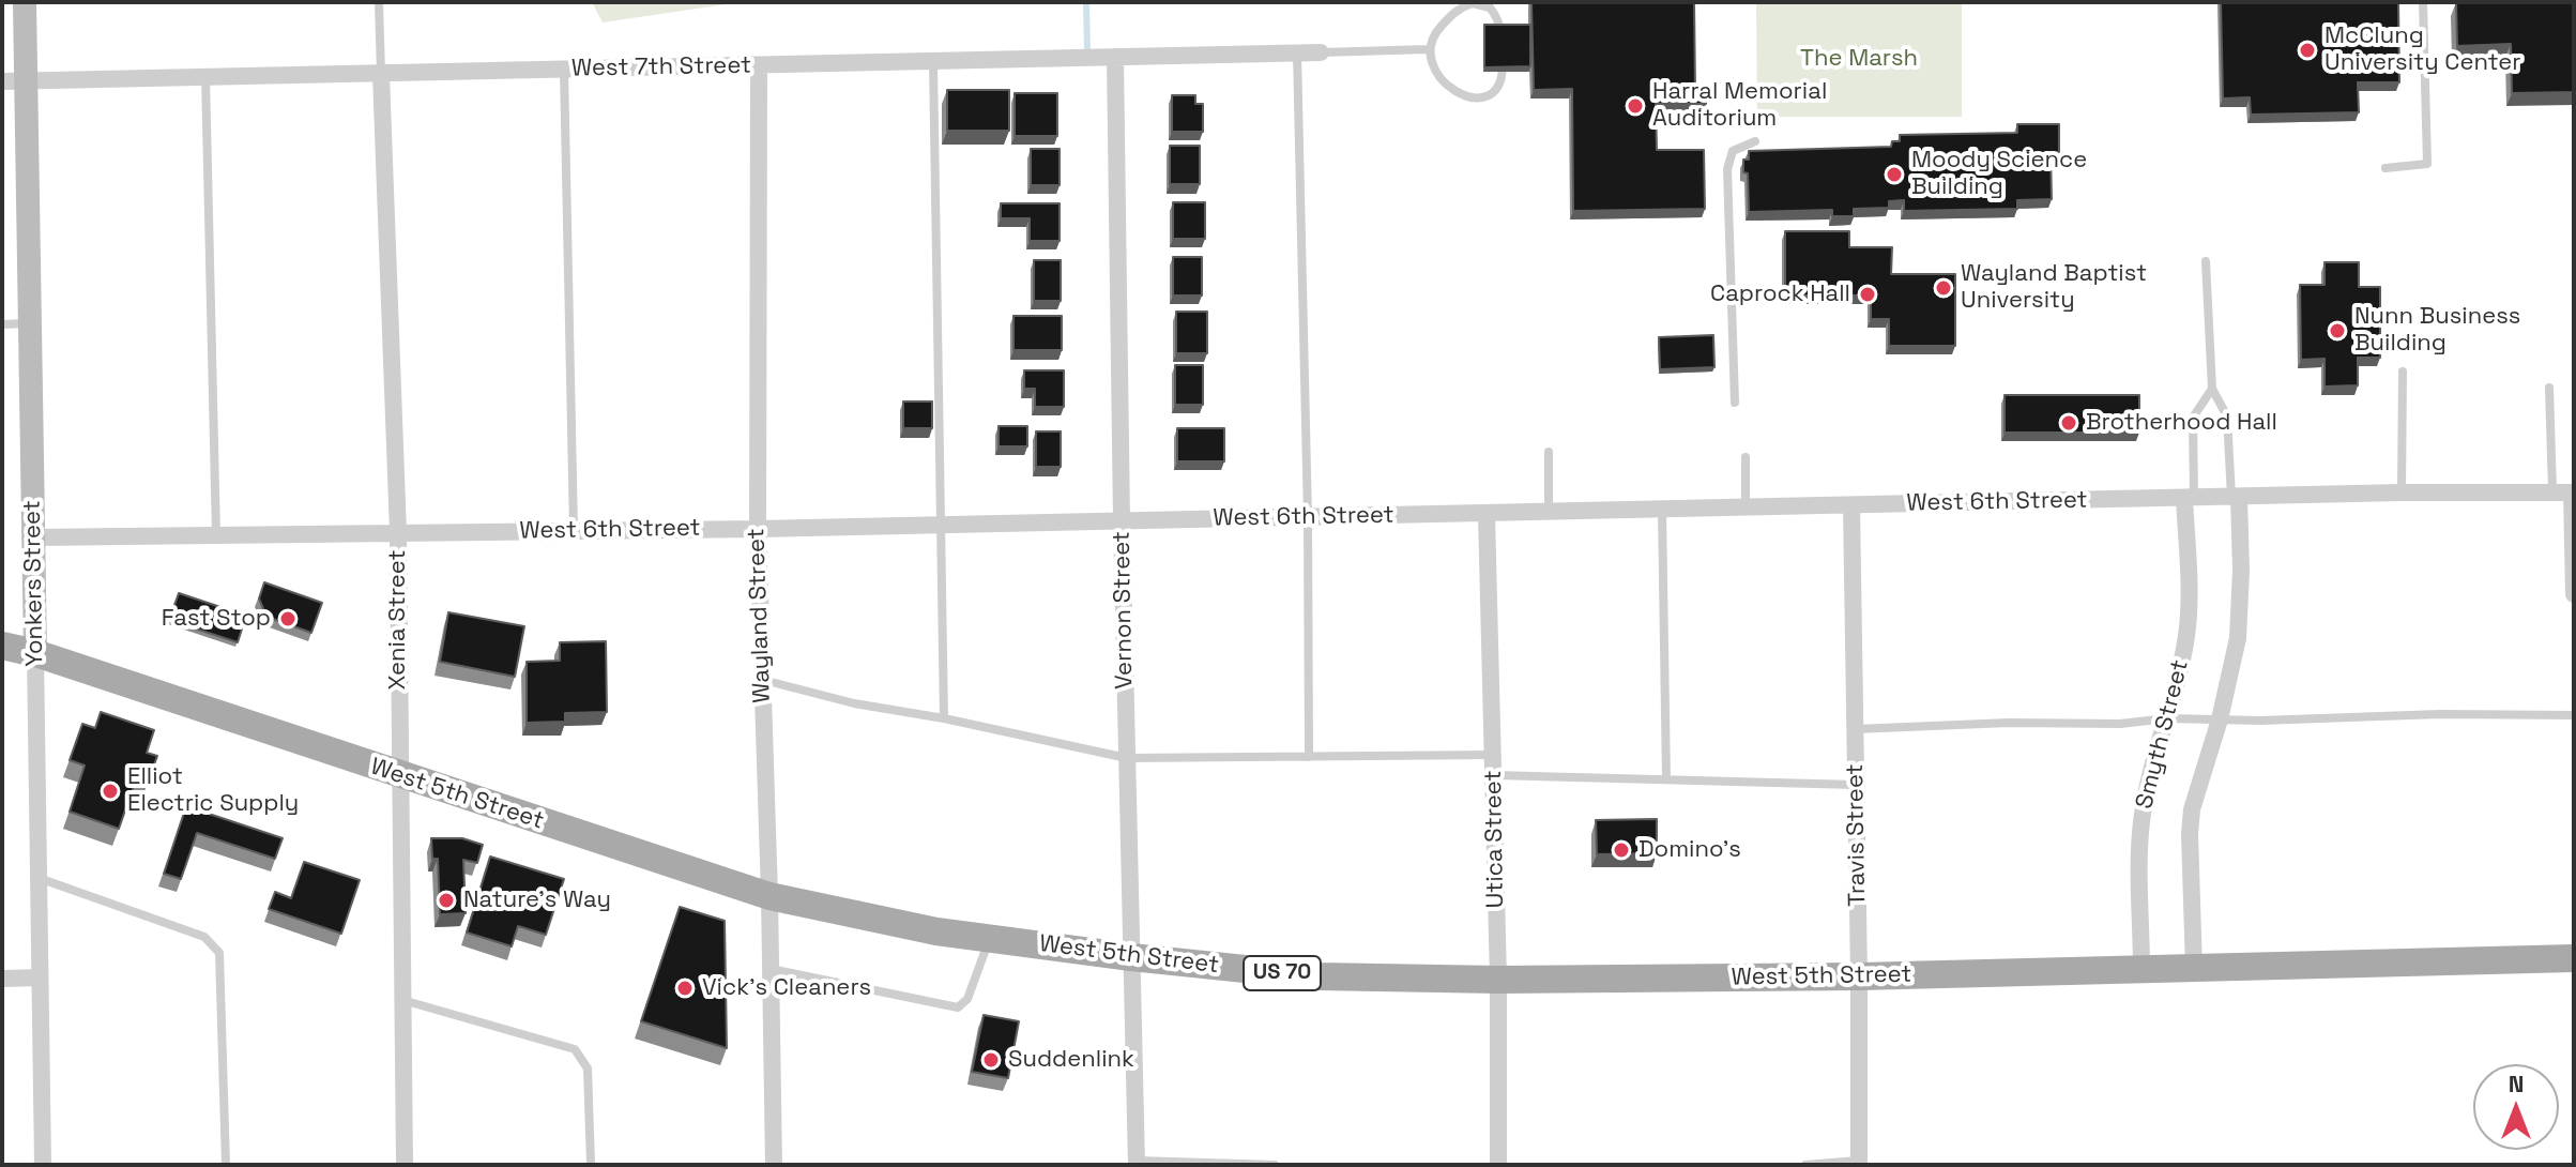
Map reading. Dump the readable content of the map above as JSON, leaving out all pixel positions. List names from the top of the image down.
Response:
{
  "streets": {
    "main road": ["West 5th Street", "US 70"],
    "street": [
      "West 7th Street",
      "West 6th Street",
      "Yonkers Street",
      "Vernon Street",
      "Wayland Street",
      "Xenia Street",
      "Smyth Street",
      "Travis Street",
      "Utica Street"
    ]
  },
  "crossings": [
    ["West 7th Street", "Yonkers Street"],
    ["West 7th Street", "Vernon Street"],
    ["West 7th Street", "Wayland Street"],
    ["West 7th Street", "Xenia Street"],
    ["West 6th Street", "Yonkers Street"],
    ["West 6th Street", "Vernon Street"],
    ["West 6th Street", "Wayland Street"],
    ["West 6th Street", "Xenia Street"],
    ["West 6th Street", "Smyth Street"],
    ["West 6th Street", "Travis Street"],
    ["West 6th Street", "Utica Street"],
    ["Yonkers Street", "West 5th Street"],
    ["Yonkers Street", "US 70"],
    ["Vernon Street", "West 5th Street"],
    ["Wayland Street", "West 5th Street"],
    ["Xenia Street", "West 5th Street"],
    ["Smyth Street", "West 5th Street"],
    ["West 5th Street", "Travis Street"],
    ["West 5th Street", "Utica Street"],
    ["West 5th Street", "US 70"]
  ],
  "parks": ["The Marsh"],
  "places": [
    "McClung University Center",
    "Harral Memorial Auditorium",
    "Moody Science Building",
    "Wayland Baptist University",
    "Caprock Hall",
    "Nunn Business Building",
    "Brotherhood Hall",
    "Fast Stop",
    "Elliot Electric Supply",
    "Domino's",
    "Nature's Way",
    "Vick's Cleaners",
    "Suddenlink"
  ],
  "north": "top"
}
